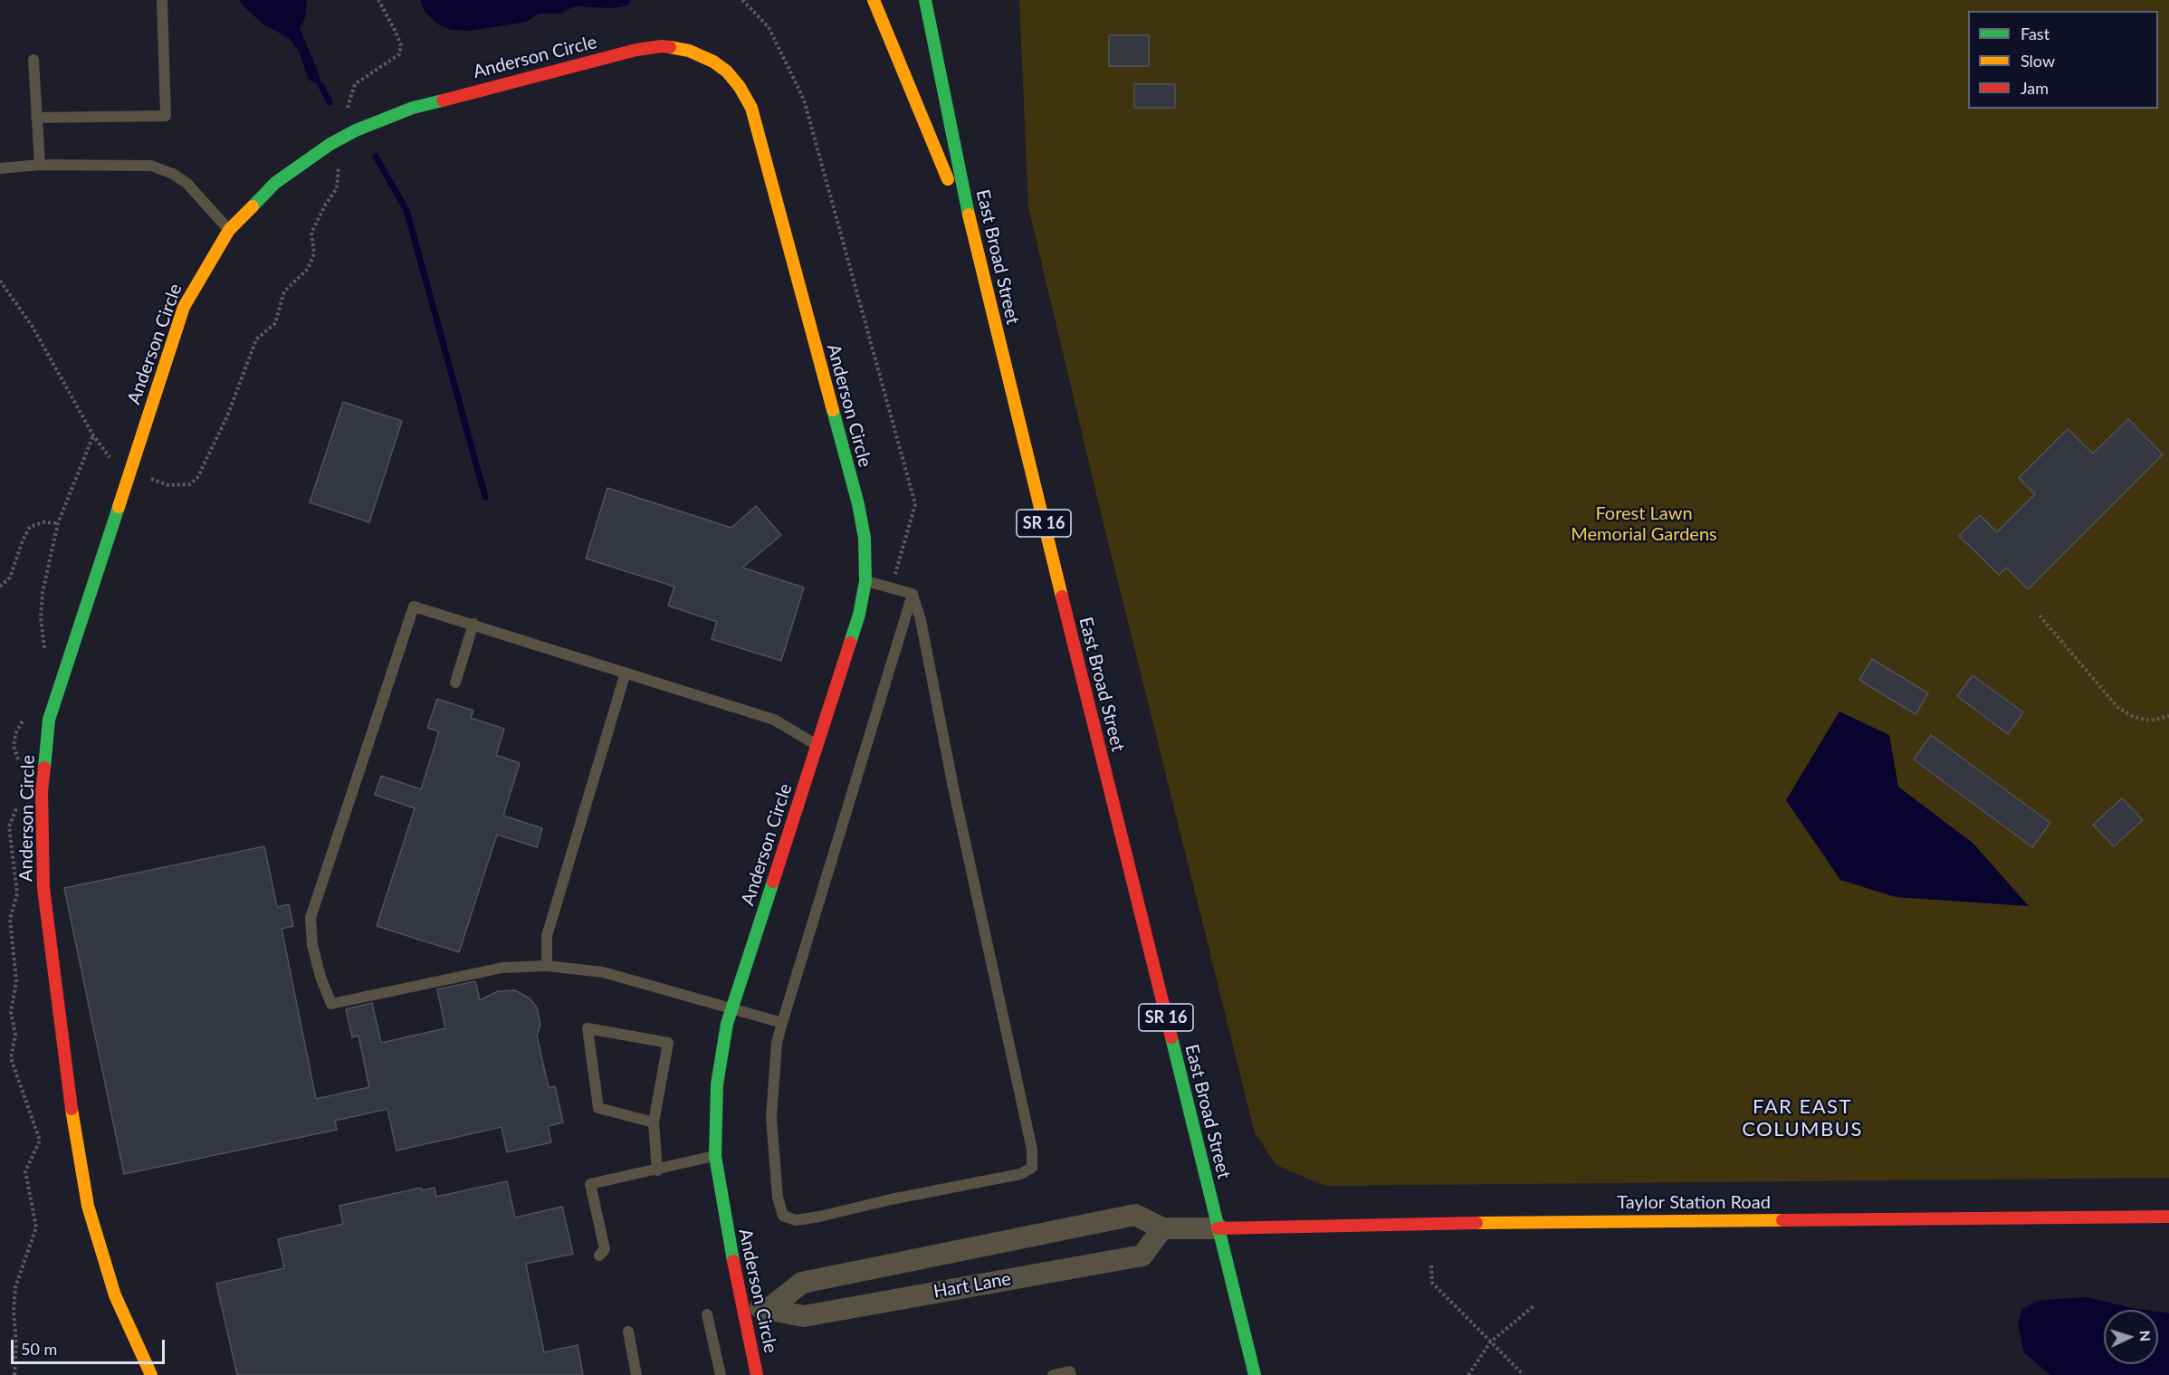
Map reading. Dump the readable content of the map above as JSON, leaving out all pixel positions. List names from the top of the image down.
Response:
{
  "streets": {
    "main road": [
      "Anderson Circle",
      "East Broad Street",
      "SR 16",
      "Taylor Station Road"
    ],
    "street": ["Hart Lane"]
  },
  "crossings": [
    ["Anderson Circle", "Hart Lane"],
    ["East Broad Street", "Taylor Station Road"],
    ["East Broad Street", "Hart Lane"],
    ["Taylor Station Road", "Hart Lane"]
  ],
  "districts": ["FAR EAST COLUMBUS"],
  "parks": ["Forest Lawn Memorial Gardens"],
  "legend": ["Fast", "Slow", "Jam"],
  "scale_bar": "50 m",
  "north": "right"
}
